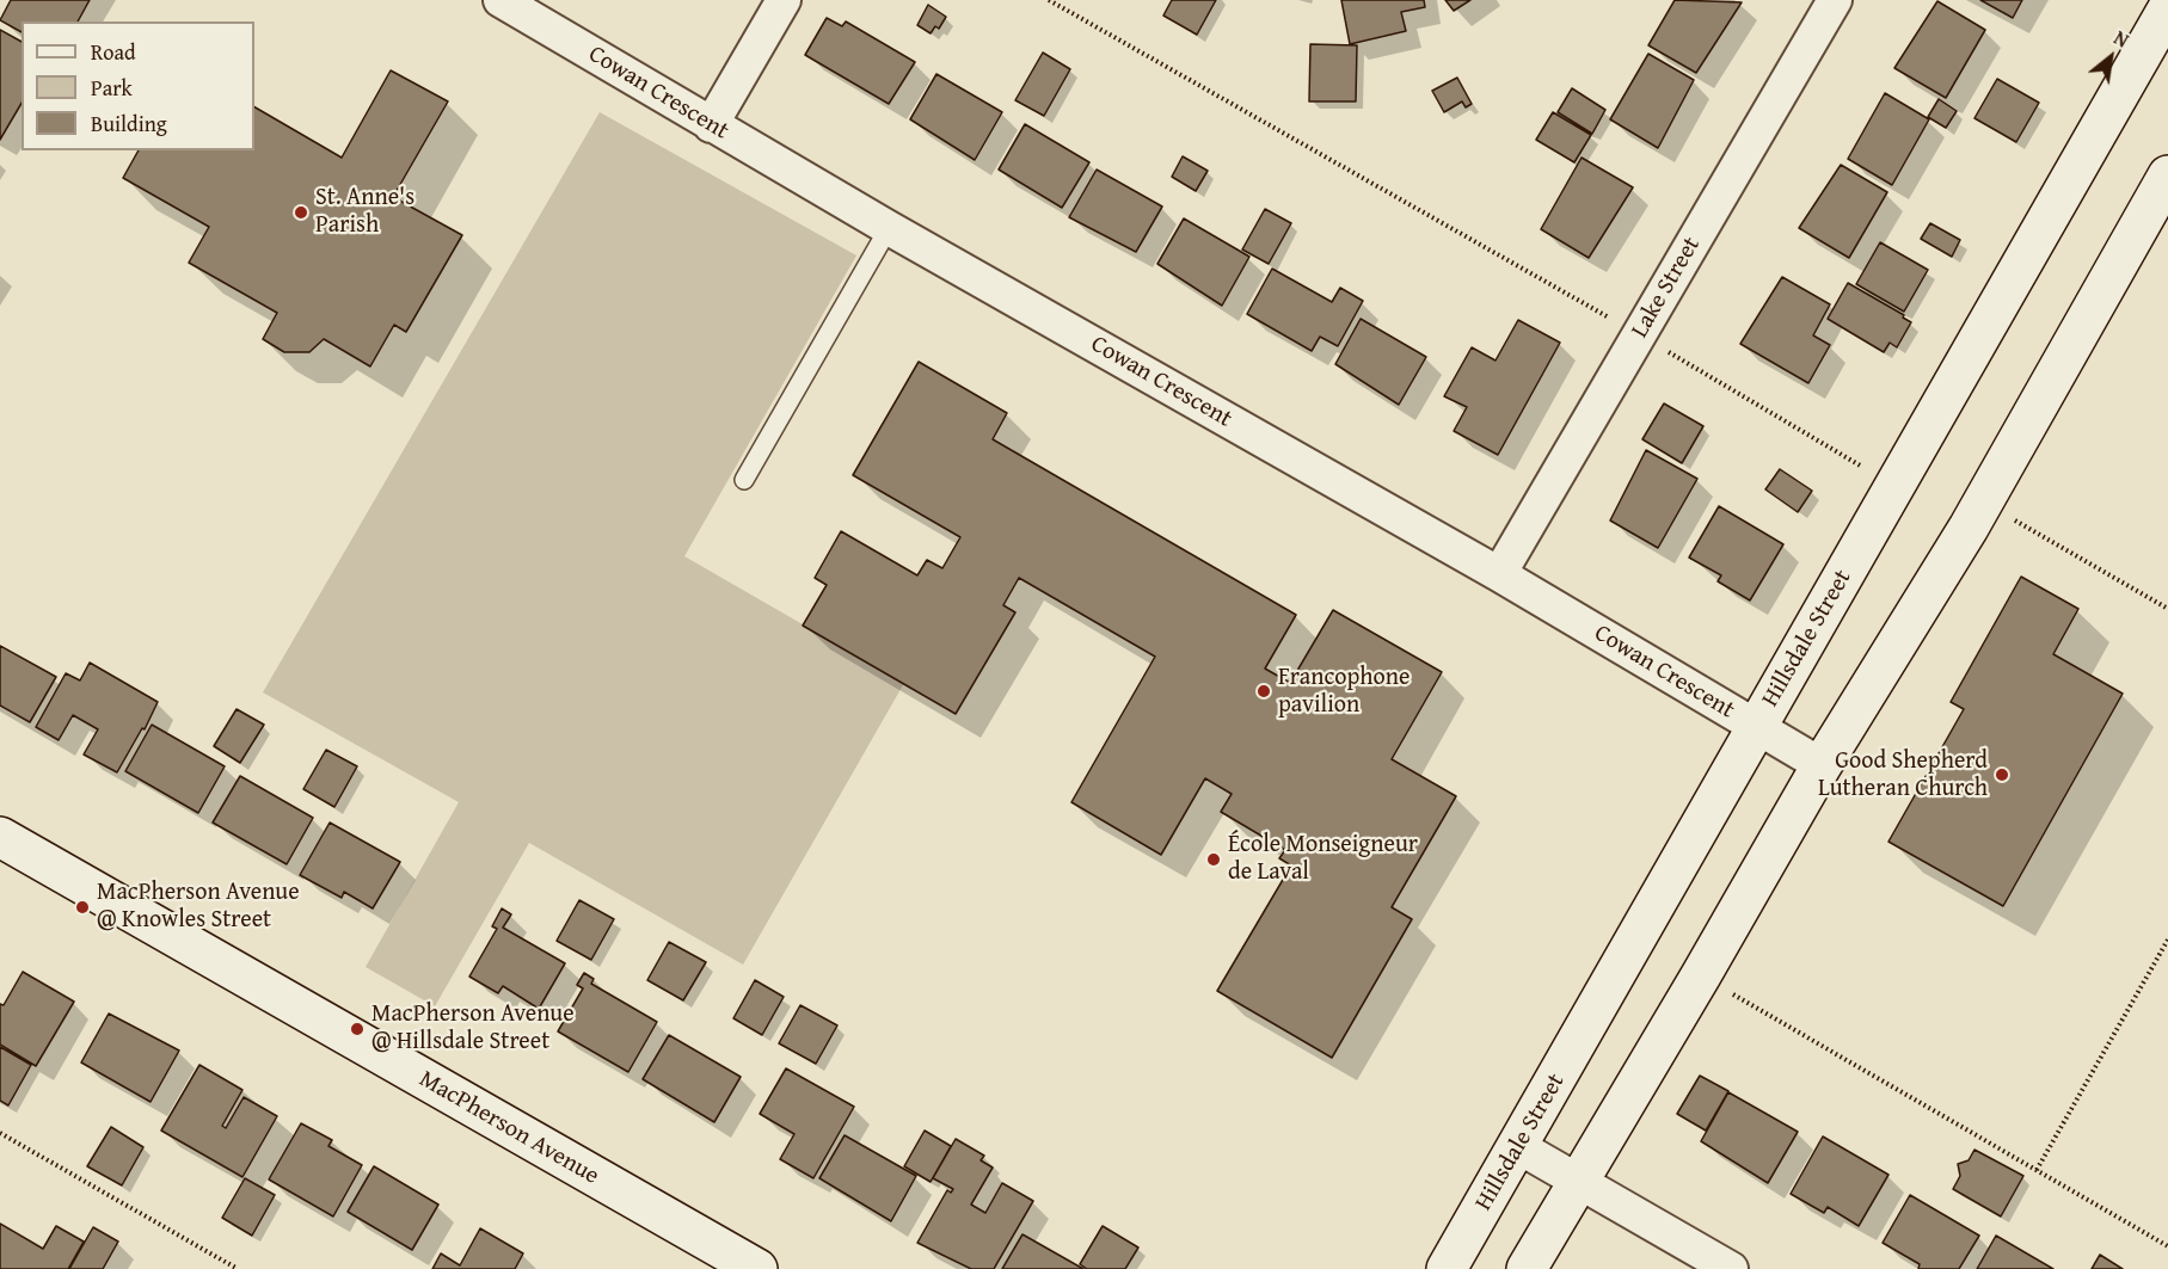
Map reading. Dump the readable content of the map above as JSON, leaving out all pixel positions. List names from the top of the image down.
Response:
{
  "streets": {
    "street": [
      "Cowan Crescent",
      "Lake Street",
      "Hillsdale Street",
      "MacPherson Avenue"
    ]
  },
  "crossings": [
    ["Cowan Crescent", "Lake Street"],
    ["Cowan Crescent", "Hillsdale Street"]
  ],
  "places": [
    "St. Anne's Parish",
    "Francophone pavilion",
    "Good Shepherd Lutheran Church",
    "École Monseigneur de Laval",
    "MacPherson Avenue @ Knowles Street",
    "MacPherson Avenue @ Hillsdale Street"
  ],
  "legend": ["Road", "Park", "Building"],
  "north": "top right"
}
